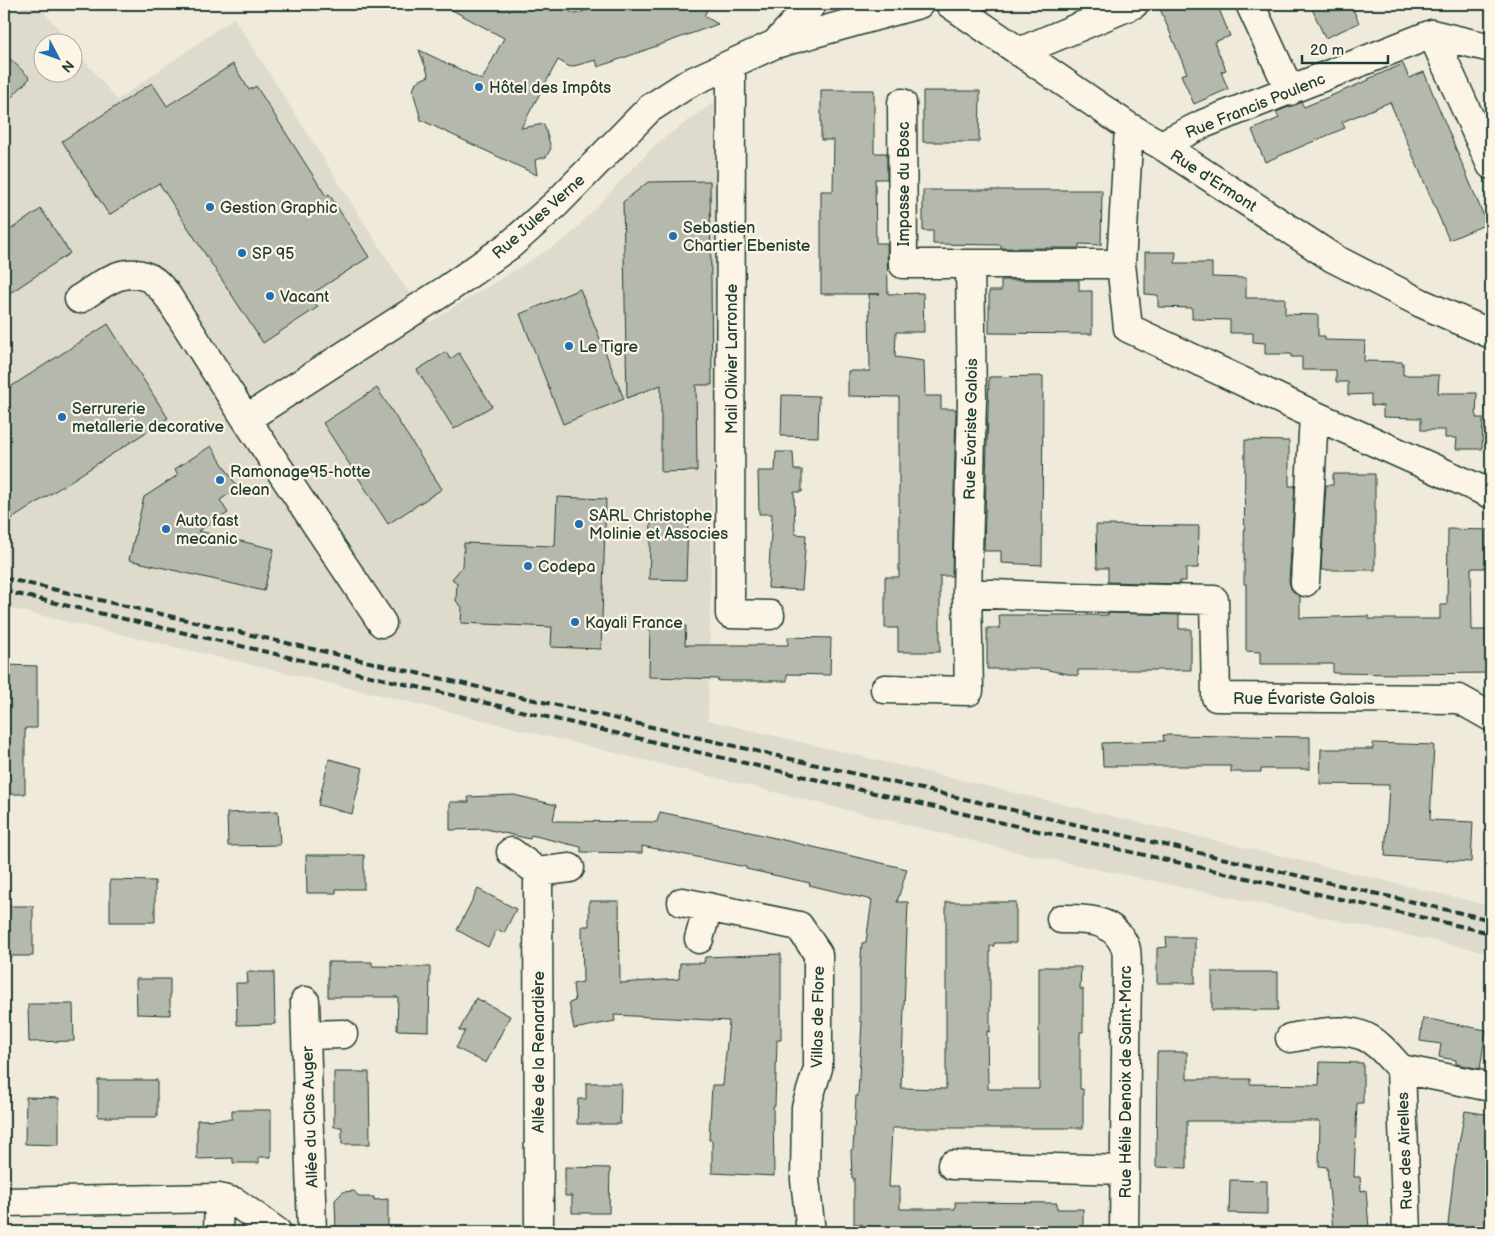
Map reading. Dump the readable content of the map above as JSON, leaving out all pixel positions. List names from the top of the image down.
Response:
{
  "streets": {
    "street": [
      "Rue Francis Poulenc",
      "Rue d'Ermont",
      "Impasse du Bosc",
      "Rue Jules Verne",
      "Mail Olivier Larronde",
      "Rue Évariste Galois",
      "Villas de Flore",
      "Allée de la Renardière",
      "Rue Hélie Denoix de Saint-Marc",
      "Allée du Clos Auger",
      "Rue des Airelles"
    ]
  },
  "crossings": [
    ["Rue Francis Poulenc", "Rue d'Ermont"],
    ["Impasse du Bosc", "Rue Évariste Galois"],
    ["Rue Jules Verne", "Mail Olivier Larronde"]
  ],
  "places": [
    "Hôtel des Impôts",
    "Gestion Graphic",
    "Sebastien Chartier Ebeniste",
    "SP 95",
    "Vacant",
    "Le Tigre",
    "Serrurerie metallerie decorative",
    "Ramonage95-hotte clean",
    "SARL Christophe Molinie et Associes",
    "Auto fast mecanic",
    "Codepa",
    "Kayali France"
  ],
  "scale_bar": "20 m",
  "north": "bottom right"
}
